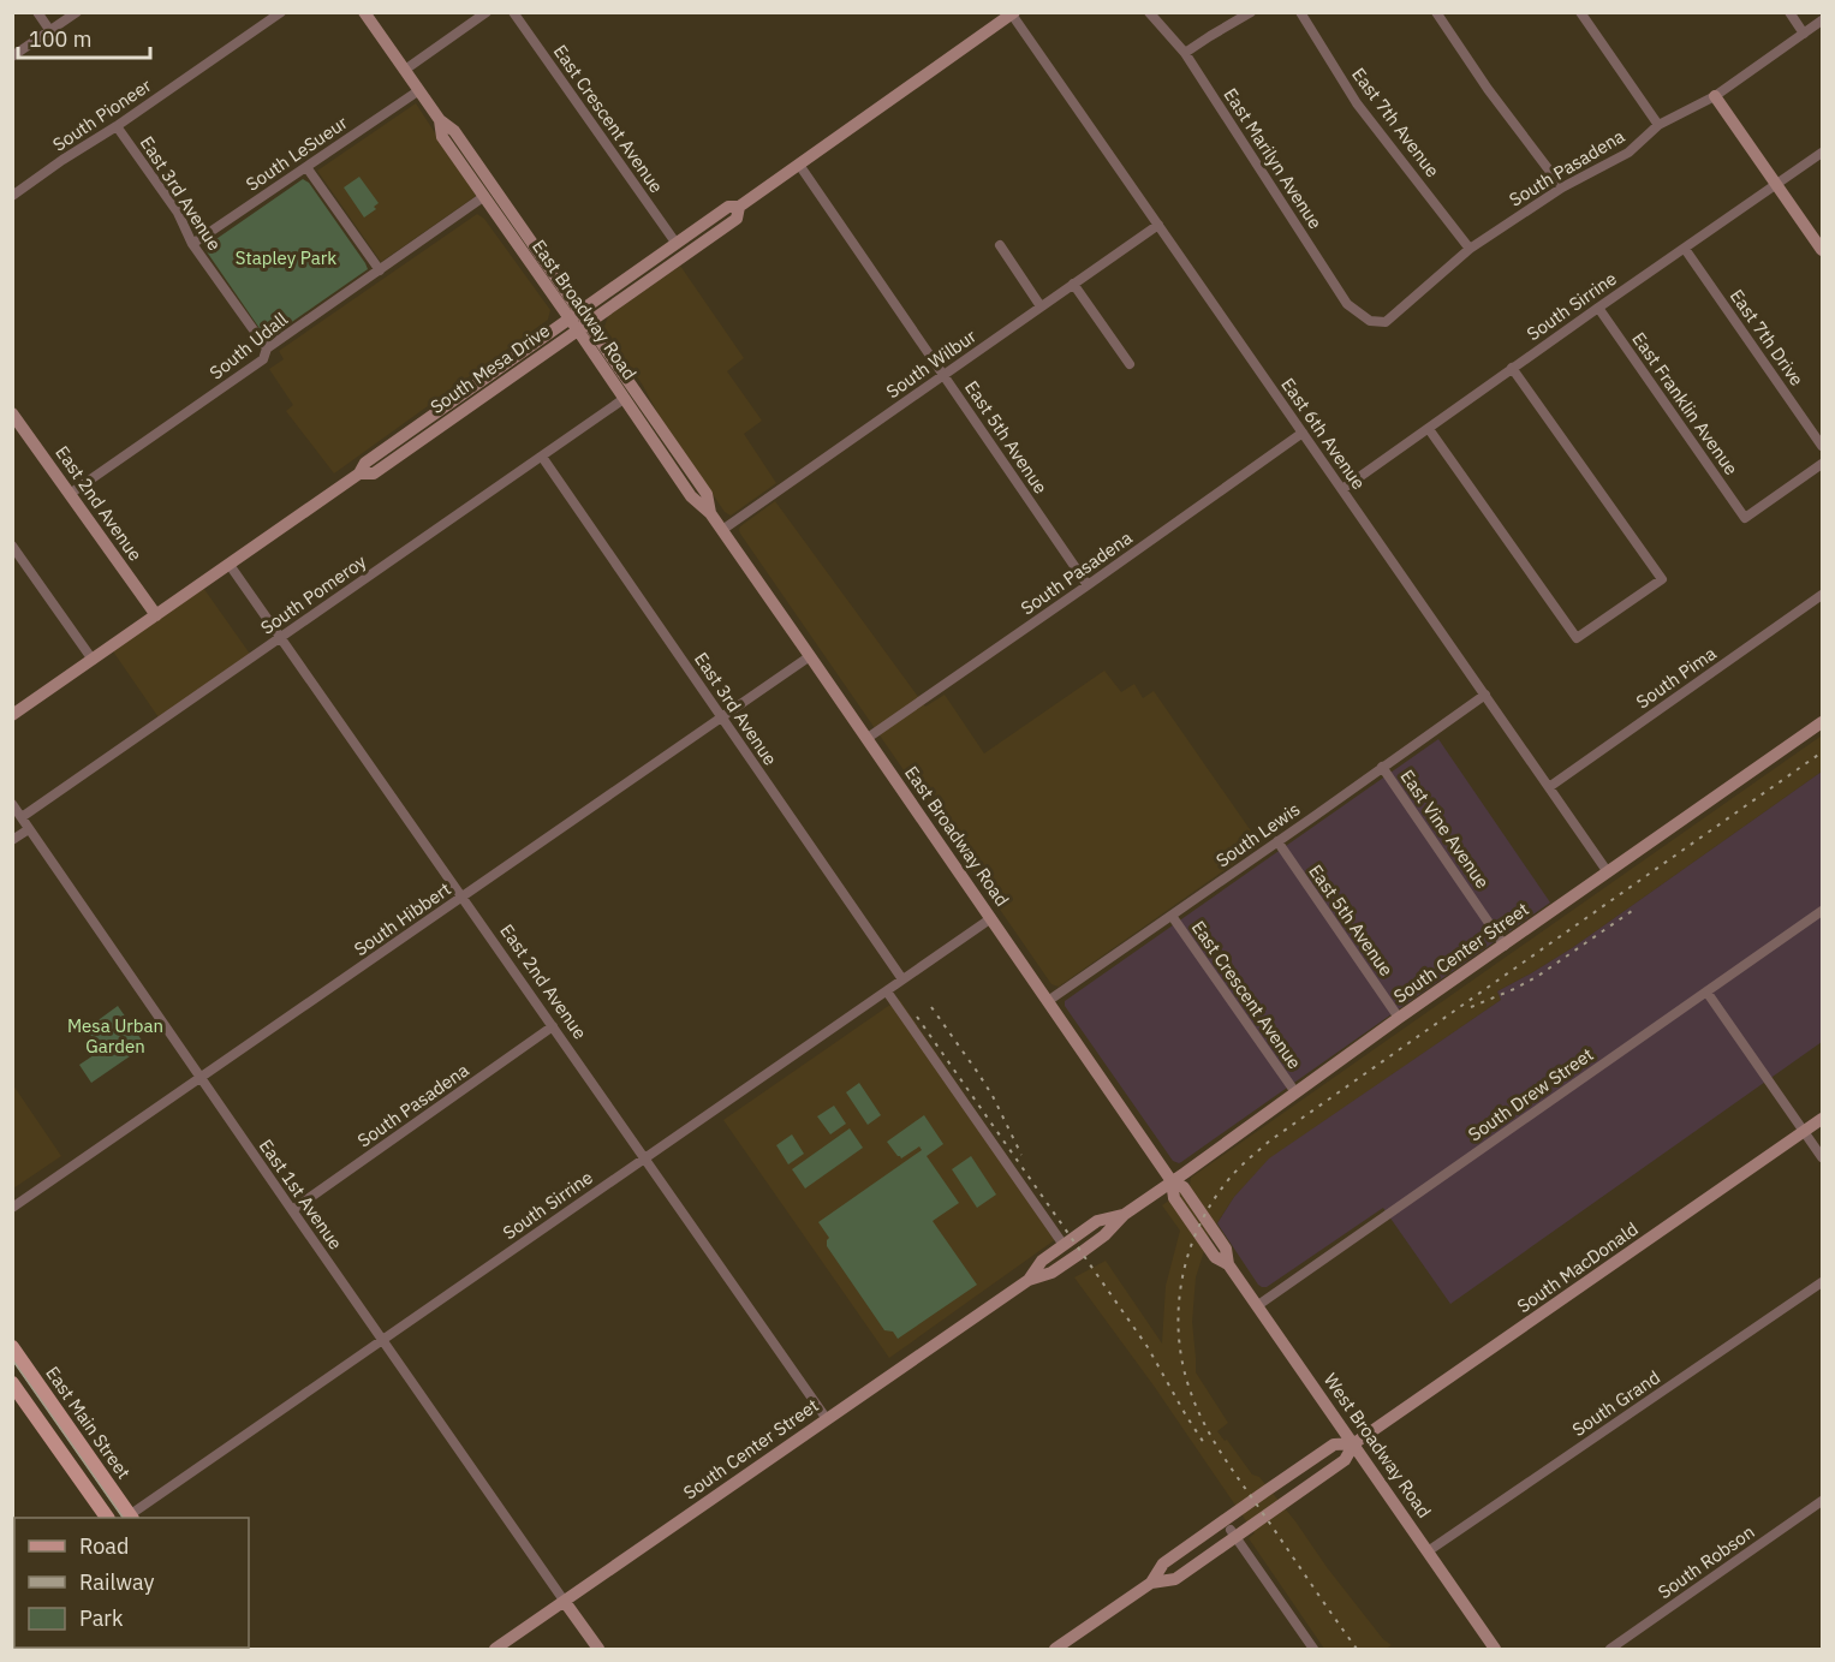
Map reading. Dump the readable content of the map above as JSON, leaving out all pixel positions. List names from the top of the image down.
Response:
{
  "streets": {
    "main road": [
      "East Broadway Road",
      "South Mesa Drive",
      "East 2nd Avenue",
      "South Center Street",
      "South MacDonald",
      "East Main Street",
      "West Broadway Road"
    ],
    "street": [
      "South Pioneer",
      "East Crescent Avenue",
      "East 7th Avenue",
      "South LeSueur",
      "East Marilyn Avenue",
      "South Pasadena",
      "East 3rd Avenue",
      "South Sirrine",
      "East 7th Drive",
      "South Udall",
      "South Wilbur",
      "East Franklin Avenue",
      "East 6th Avenue",
      "East 5th Avenue",
      "South Pomeroy",
      "South Pima",
      "East Vine Avenue",
      "South Lewis",
      "South Hibbert",
      "South Drew Street",
      "East 1st Avenue",
      "South Grand",
      "South Robson"
    ]
  },
  "crossings": [
    ["South Pioneer", "East 3rd Avenue"],
    ["East Crescent Avenue", "South Mesa Drive"],
    ["East Crescent Avenue", "South Lewis"],
    ["East Crescent Avenue", "South Center Street"],
    ["East 7th Avenue", "South Pasadena"],
    ["South LeSueur", "East 3rd Avenue"],
    ["South LeSueur", "East Broadway Road"],
    ["East Marilyn Avenue", "South Pasadena"],
    ["South Pasadena", "East Broadway Road"],
    ["South Pasadena", "East 6th Avenue"],
    ["South Pasadena", "East 5th Avenue"],
    ["South Pasadena", "East 2nd Avenue"],
    ["South Pasadena", "East 1st Avenue"],
    ["East 3rd Avenue", "South Sirrine"],
    ["East 3rd Avenue", "South Udall"],
    ["East 3rd Avenue", "South Pomeroy"],
    ["East 3rd Avenue", "South Hibbert"],
    ["South Sirrine", "East Broadway Road"],
    ["South Sirrine", "East 7th Drive"],
    ["South Sirrine", "East Franklin Avenue"],
    ["South Sirrine", "East 6th Avenue"],
    ["South Sirrine", "East 2nd Avenue"],
    ["South Sirrine", "East 1st Avenue"],
    ["East Broadway Road", "South Udall"],
    ["East Broadway Road", "South Wilbur"],
    ["East Broadway Road", "South Mesa Drive"],
    ["East Broadway Road", "South Pomeroy"],
    ["East Broadway Road", "South Lewis"],
    ["East Broadway Road", "South Hibbert"],
    ["East Broadway Road", "South Center Street"],
    ["East Broadway Road", "West Broadway Road"],
    ["South Udall", "East 2nd Avenue"],
    ["South Wilbur", "East 6th Avenue"],
    ["South Wilbur", "East 5th Avenue"],
    ["South Mesa Drive", "East 6th Avenue"],
    ["South Mesa Drive", "East 5th Avenue"],
    ["South Mesa Drive", "East 2nd Avenue"],
    ["East 6th Avenue", "South Pima"],
    ["East 6th Avenue", "South Lewis"],
    ["East 6th Avenue", "South Center Street"],
    ["East 5th Avenue", "South Lewis"],
    ["East 5th Avenue", "South Center Street"],
    ["East 2nd Avenue", "South Pomeroy"],
    ["East 2nd Avenue", "South Hibbert"],
    ["East 2nd Avenue", "South Center Street"],
    ["South Pomeroy", "East 1st Avenue"],
    ["East Vine Avenue", "South Lewis"],
    ["East Vine Avenue", "South Center Street"],
    ["South Hibbert", "East 1st Avenue"],
    ["South Center Street", "East 1st Avenue"],
    ["South Center Street", "West Broadway Road"],
    ["South Drew Street", "West Broadway Road"],
    ["South MacDonald", "West Broadway Road"],
    ["South Grand", "West Broadway Road"]
  ],
  "parks": ["Stapley Park", "Mesa Urban Garden"],
  "legend": ["Road", "Railway", "Park"],
  "scale_bar": "100 m"
}
